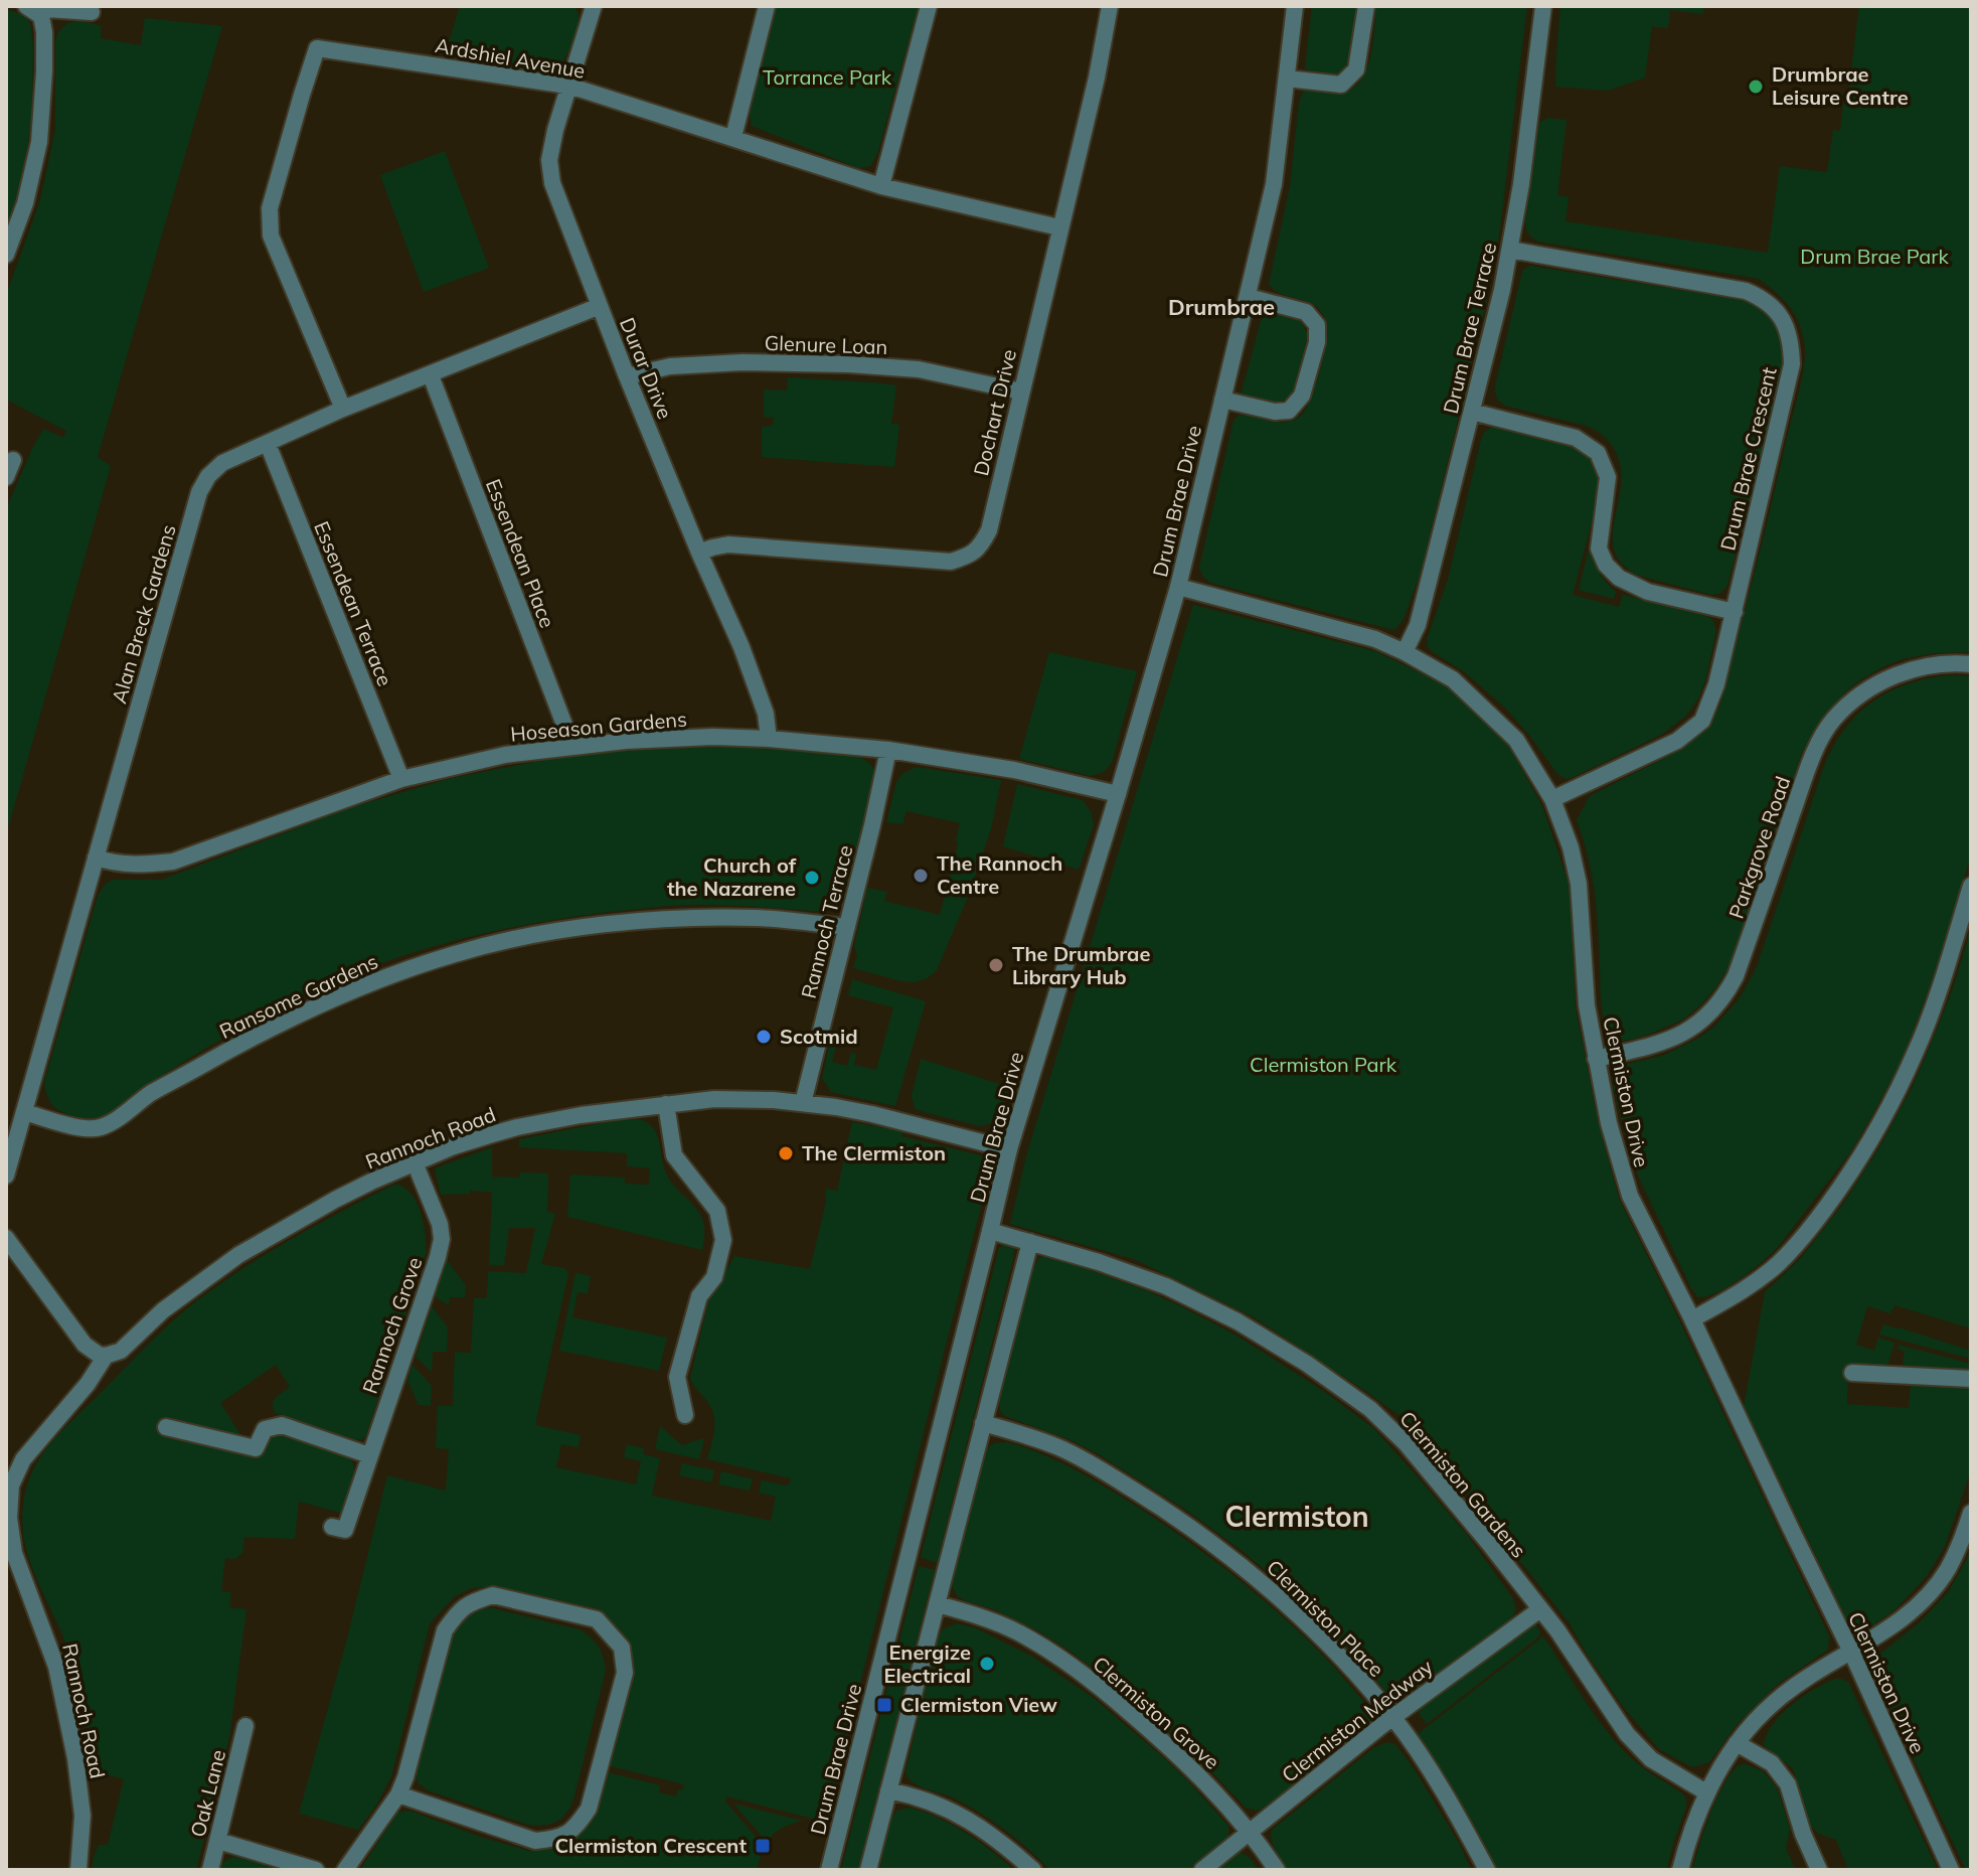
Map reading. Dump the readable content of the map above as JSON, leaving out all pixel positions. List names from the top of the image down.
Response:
{
  "streets": {
    "street": [
      "Ardshiel Avenue",
      "Drum Brae Terrace",
      "Glenure Loan",
      "Durar Drive",
      "Dochart Drive",
      "Drum Brae Crescent",
      "Drum Brae Drive",
      "Essendean Place",
      "Essendean Terrace",
      "Alan Breck Gardens",
      "Hoseason Gardens",
      "Parkgrove Road",
      "Rannoch Terrace",
      "Ransome Gardens",
      "Clermiston Drive",
      "Rannoch Road",
      "Rannoch Grove",
      "Clermiston Gardens",
      "Clermiston Place",
      "Clermiston Grove",
      "Clermiston Medway",
      "Oak Lane"
    ]
  },
  "crossings": [
    ["Ardshiel Avenue", "Durar Drive"],
    ["Ardshiel Avenue", "Dochart Drive"],
    ["Ardshiel Avenue", "Alan Breck Gardens"],
    ["Drum Brae Terrace", "Drum Brae Crescent"],
    ["Drum Brae Terrace", "Clermiston Drive"],
    ["Glenure Loan", "Durar Drive"],
    ["Glenure Loan", "Dochart Drive"],
    ["Durar Drive", "Dochart Drive"],
    ["Durar Drive", "Alan Breck Gardens"],
    ["Durar Drive", "Hoseason Gardens"],
    ["Drum Brae Crescent", "Clermiston Drive"],
    ["Drum Brae Drive", "Hoseason Gardens"],
    ["Drum Brae Drive", "Clermiston Drive"],
    ["Drum Brae Drive", "Rannoch Road"],
    ["Drum Brae Drive", "Clermiston Gardens"],
    ["Essendean Place", "Alan Breck Gardens"],
    ["Essendean Place", "Hoseason Gardens"],
    ["Essendean Terrace", "Alan Breck Gardens"],
    ["Essendean Terrace", "Hoseason Gardens"],
    ["Alan Breck Gardens", "Hoseason Gardens"],
    ["Alan Breck Gardens", "Ransome Gardens"],
    ["Hoseason Gardens", "Rannoch Terrace"],
    ["Parkgrove Road", "Clermiston Drive"],
    ["Rannoch Terrace", "Ransome Gardens"],
    ["Rannoch Terrace", "Rannoch Road"],
    ["Rannoch Road", "Rannoch Grove"],
    ["Clermiston Gardens", "Clermiston Medway"],
    ["Clermiston Place", "Clermiston Medway"],
    ["Clermiston Grove", "Clermiston Medway"]
  ],
  "districts": ["Drumbrae", "Clermiston"],
  "parks": ["Torrance Park", "Drum Brae Park", "Clermiston Park"],
  "places": {
    "other": [
      "Drumbrae Leisure Centre",
      "The Rannoch Centre",
      "Church of the Nazarene",
      "The Drumbrae Library Hub",
      "Scotmid",
      "The Clermiston",
      "Energize Electrical"
    ],
    "transit": ["Clermiston View", "Clermiston Crescent"]
  }
}
